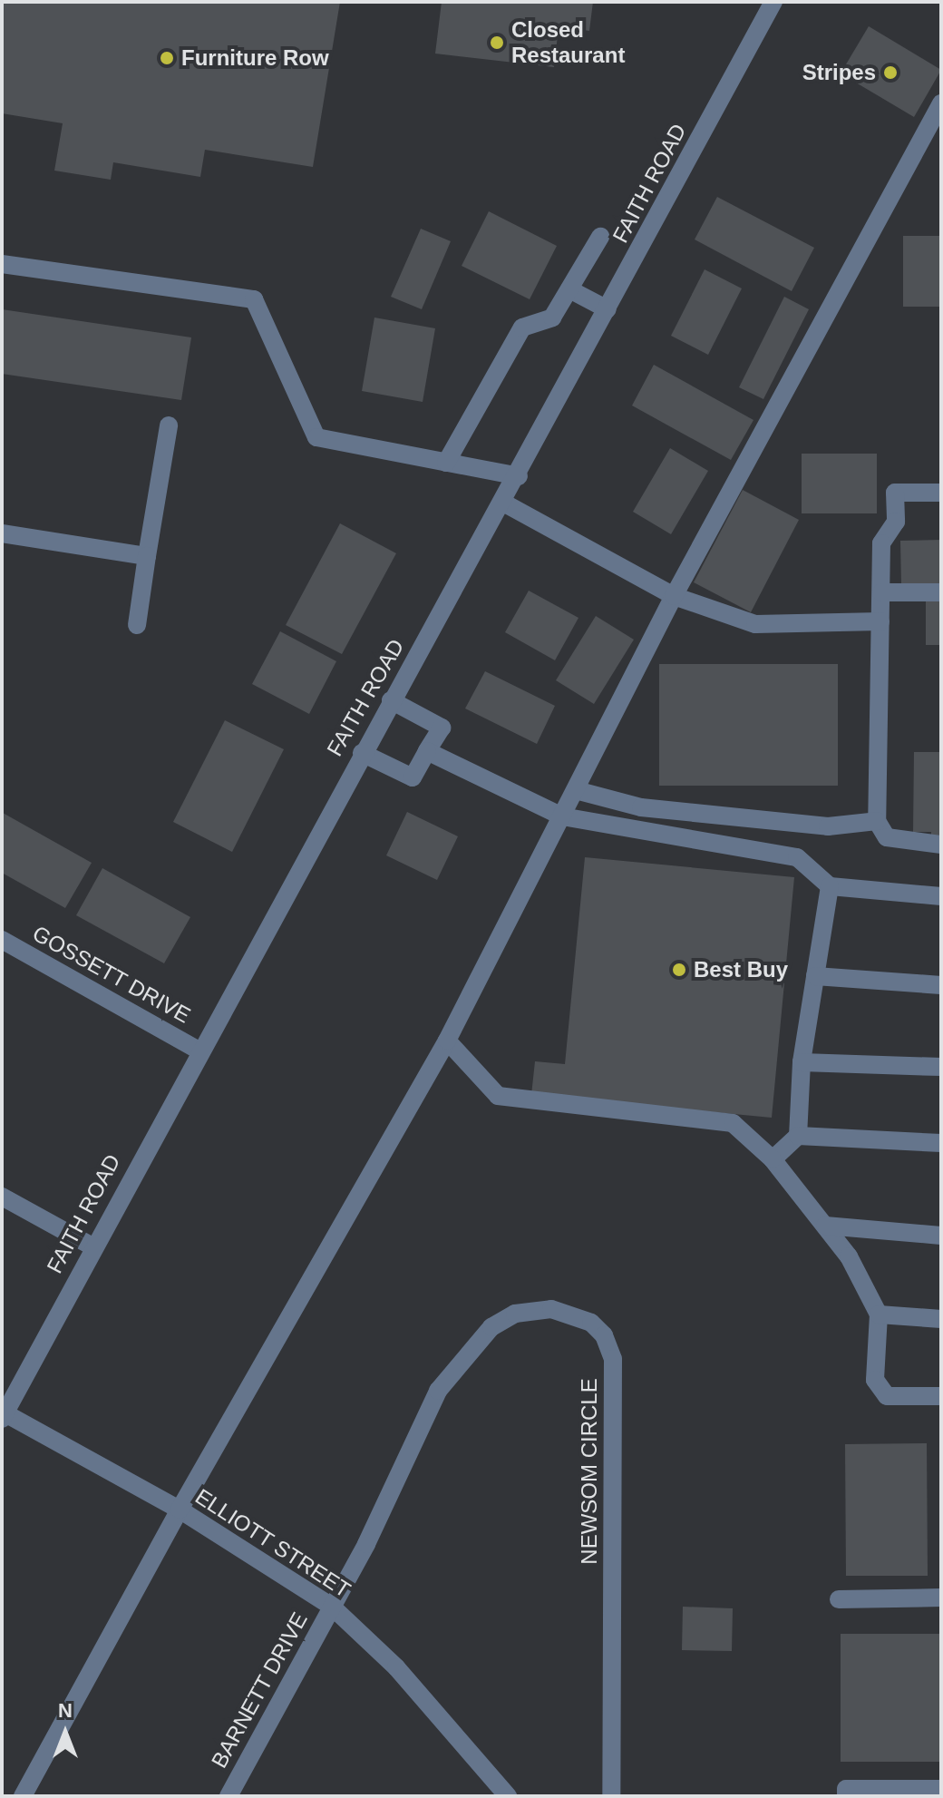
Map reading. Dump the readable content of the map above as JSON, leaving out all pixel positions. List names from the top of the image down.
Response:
{
  "streets": {
    "street": [
      "FAITH ROAD",
      "GOSSETT DRIVE",
      "NEWSOM CIRCLE",
      "ELLIOTT STREET",
      "BARNETT DRIVE"
    ]
  },
  "crossings": [
    ["FAITH ROAD", "GOSSETT DRIVE"],
    ["FAITH ROAD", "ELLIOTT STREET"],
    ["NEWSOM CIRCLE", "ELLIOTT STREET"],
    ["NEWSOM CIRCLE", "BARNETT DRIVE"],
    ["ELLIOTT STREET", "BARNETT DRIVE"]
  ],
  "places": [
    "Closed Restaurant",
    "Furniture Row",
    "Stripes",
    "Best Buy"
  ],
  "north": "top"
}
